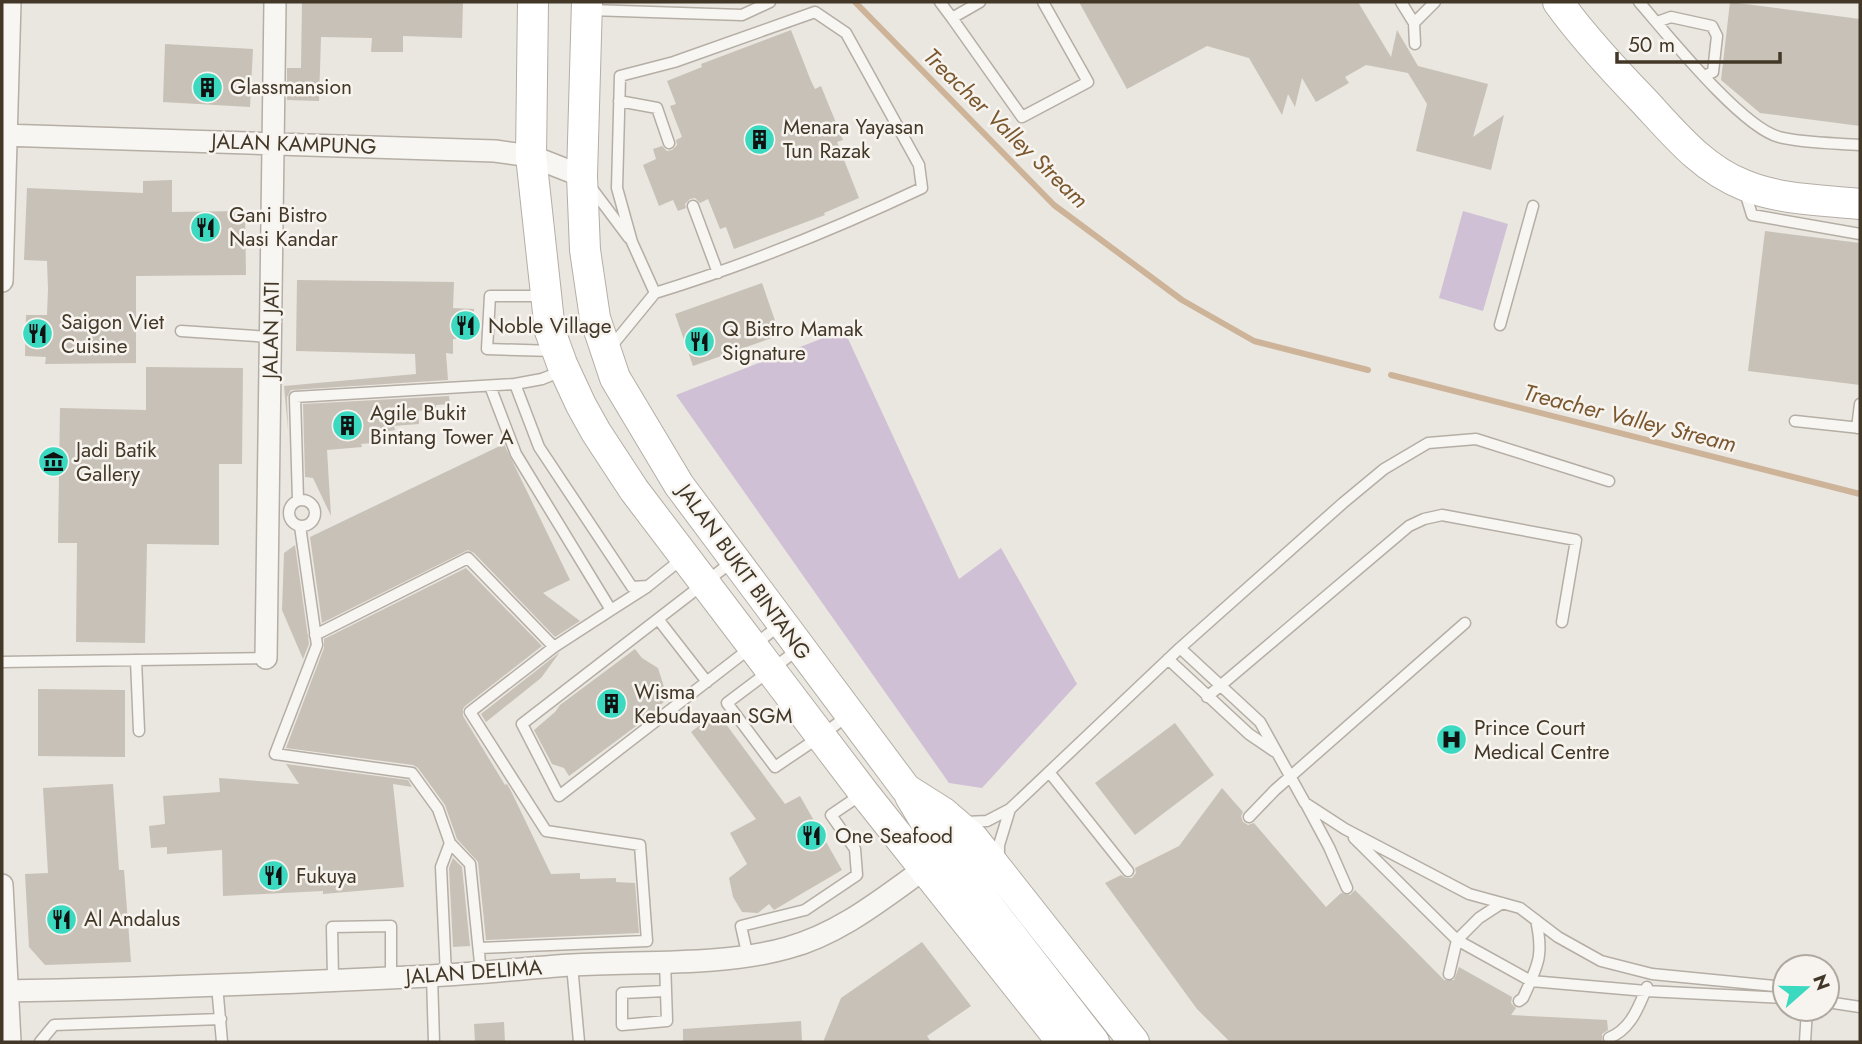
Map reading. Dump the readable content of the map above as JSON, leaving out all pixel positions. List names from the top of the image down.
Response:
{
  "streets": {
    "main road": ["JALAN BUKIT BINTANG"],
    "street": ["JALAN KAMPUNG", "JALAN JATI", "JALAN DELIMA"]
  },
  "crossings": [
    ["JALAN KAMPUNG", "JALAN JATI"],
    ["JALAN KAMPUNG", "JALAN BUKIT BINTANG"],
    ["JALAN BUKIT BINTANG", "JALAN DELIMA"]
  ],
  "water": ["Treacher Valley Stream"],
  "places": {
    "building": [
      "Glassmansion",
      "Menara Yayasan Tun Razak",
      "Agile Bukit Bintang Tower A",
      "Wisma Kebudayaan SGM"
    ],
    "restaurant": [
      "Gani Bistro Nasi Kandar",
      "Noble Village",
      "Saigon Viet Cuisine",
      "Q Bistro Mamak Signature",
      "One Seafood",
      "Fukuya",
      "Al Andalus"
    ],
    "museum": ["Jadi Batik Gallery"],
    "hospital": ["Prince Court Medical Centre"]
  },
  "scale_bar": "50 m",
  "north": "right"
}
